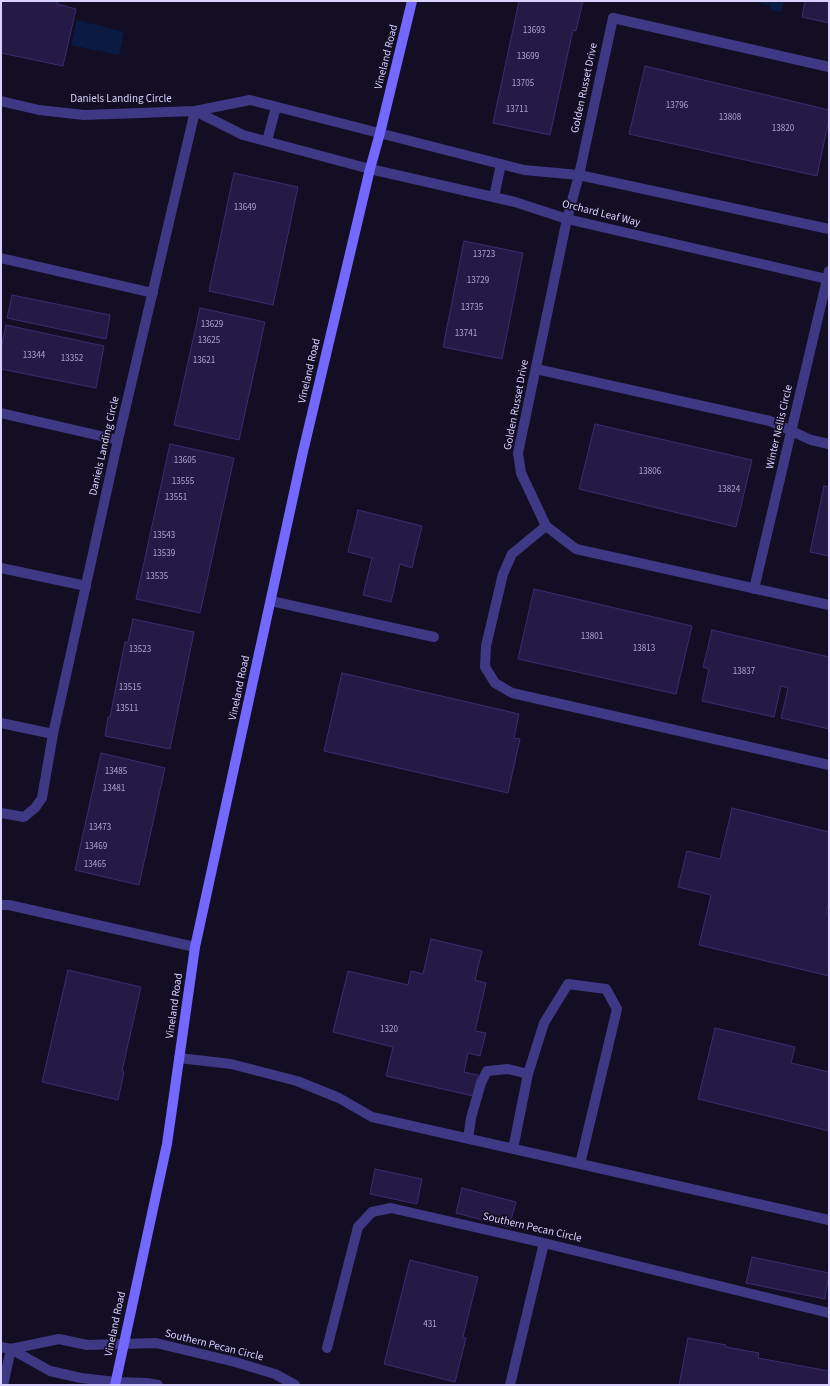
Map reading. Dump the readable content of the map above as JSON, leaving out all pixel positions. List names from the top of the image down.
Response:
{
  "streets": {
    "main road": ["Vineland Road"],
    "street": [
      "Golden Russet Drive",
      "Daniels Landing Circle",
      "Orchard Leaf Way",
      "Winter Nellis Circle",
      "Southern Pecan Circle"
    ]
  },
  "crossings": [
    ["Vineland Road", "Daniels Landing Circle"],
    ["Vineland Road", "Orchard Leaf Way"],
    ["Vineland Road", "Southern Pecan Circle"],
    ["Golden Russet Drive", "Orchard Leaf Way"],
    ["Golden Russet Drive", "Winter Nellis Circle"],
    ["Daniels Landing Circle", "Orchard Leaf Way"],
    ["Orchard Leaf Way", "Winter Nellis Circle"]
  ],
  "house_numbers": [
    "13693",
    "13699",
    "13705",
    "13796",
    "13711",
    "13808",
    "13820",
    "13649",
    "13723",
    "13729",
    "13735",
    "13629",
    "13741",
    "13625",
    "13344",
    "13352",
    "13621",
    "13605",
    "13806",
    "13555",
    "13824",
    "13551",
    "13543",
    "13539",
    "13535",
    "13801",
    "13813",
    "13523",
    "13837",
    "13515",
    "13511",
    "13485",
    "13481",
    "13473",
    "13469",
    "13465",
    "1320",
    "431"
  ]
}
